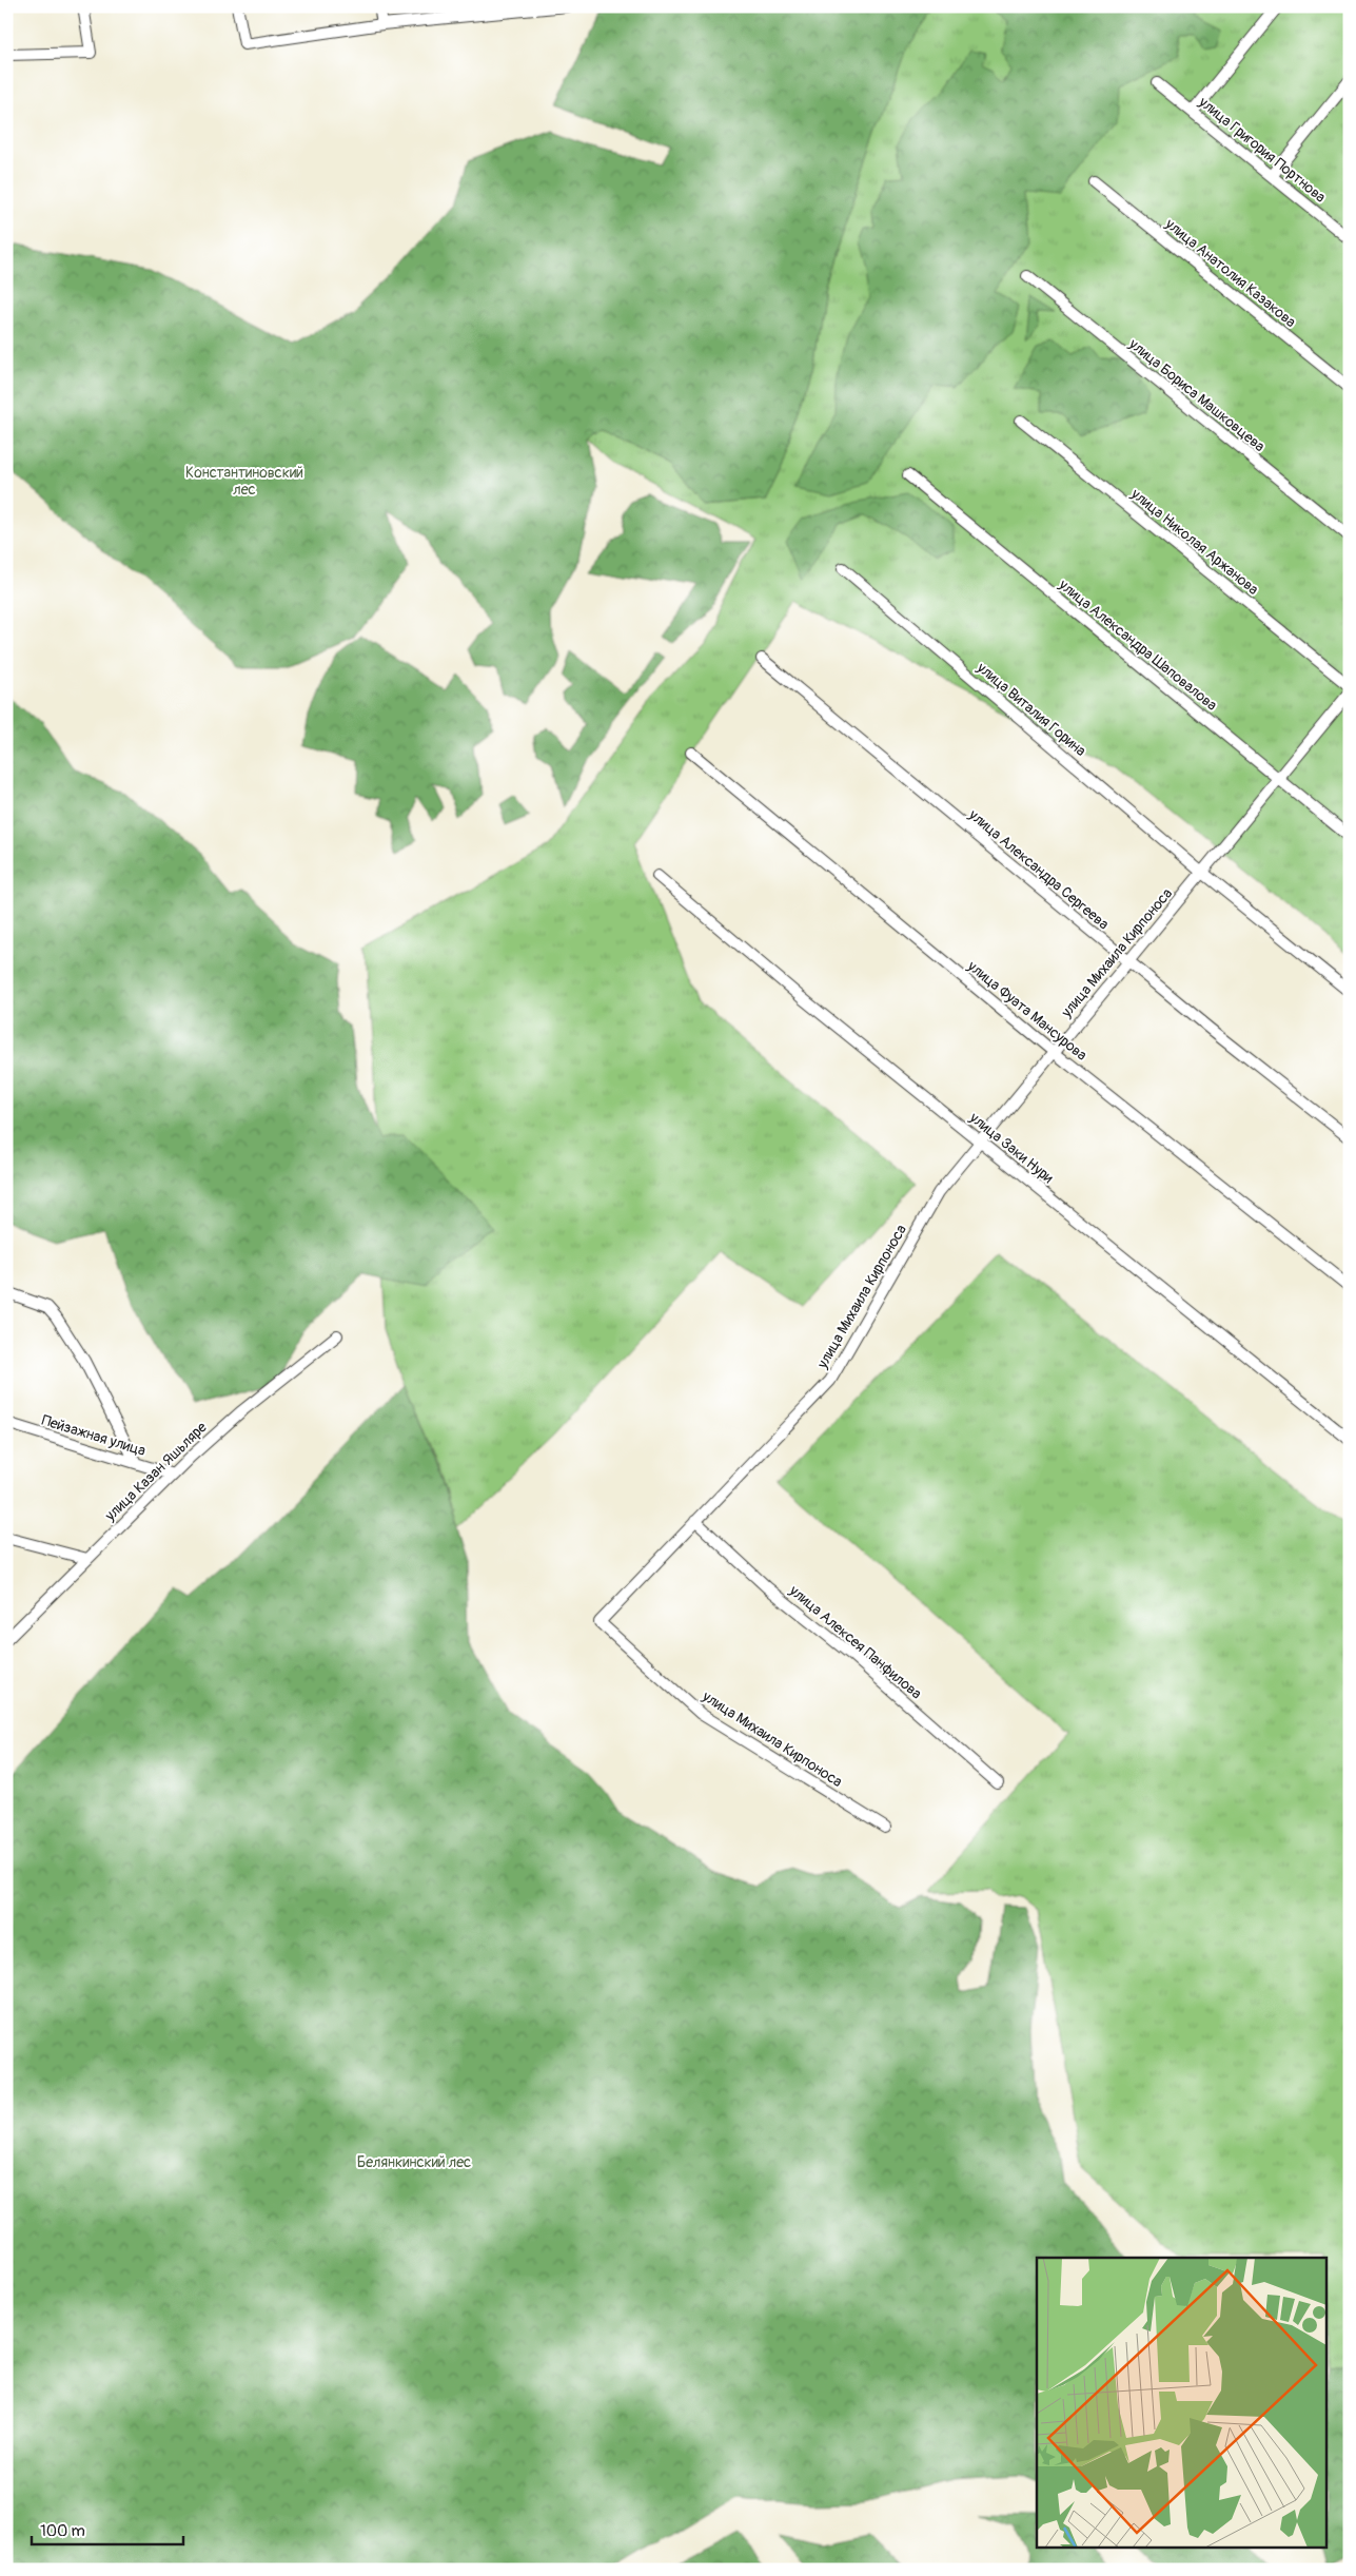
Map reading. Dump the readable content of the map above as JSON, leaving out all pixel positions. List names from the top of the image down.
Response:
{
  "streets": {
    "street": [
      "улица Григория Портнова",
      "улица Анатолия Казакова",
      "улица Бориса Машковцева",
      "улица Николая Аржанова",
      "улица Александра Шаповалова",
      "улица Виталия Горина",
      "улица Александра Сергеева",
      "улица Михаила Кирпоноса",
      "улица Фуата Мансурова",
      "улица Заки Нури",
      "Пейзажная улица",
      "улица Казан Яшьляре",
      "улица Алексея Панфилова"
    ]
  },
  "crossings": [
    ["улица Александра Шаповалова", "улица Михаила Кирпоноса"],
    ["улица Виталия Горина", "улица Михаила Кирпоноса"],
    ["улица Александра Сергеева", "улица Михаила Кирпоноса"],
    ["улица Михаила Кирпоноса", "улица Фуата Мансурова"],
    ["улица Михаила Кирпоноса", "улица Заки Нури"],
    ["улица Михаила Кирпоноса", "улица Алексея Панфилова"],
    ["Пейзажная улица", "улица Казан Яшьляре"]
  ],
  "parks": ["Константиновский лес", "Белянкинский лес"],
  "scale_bar": "100 m"
}
